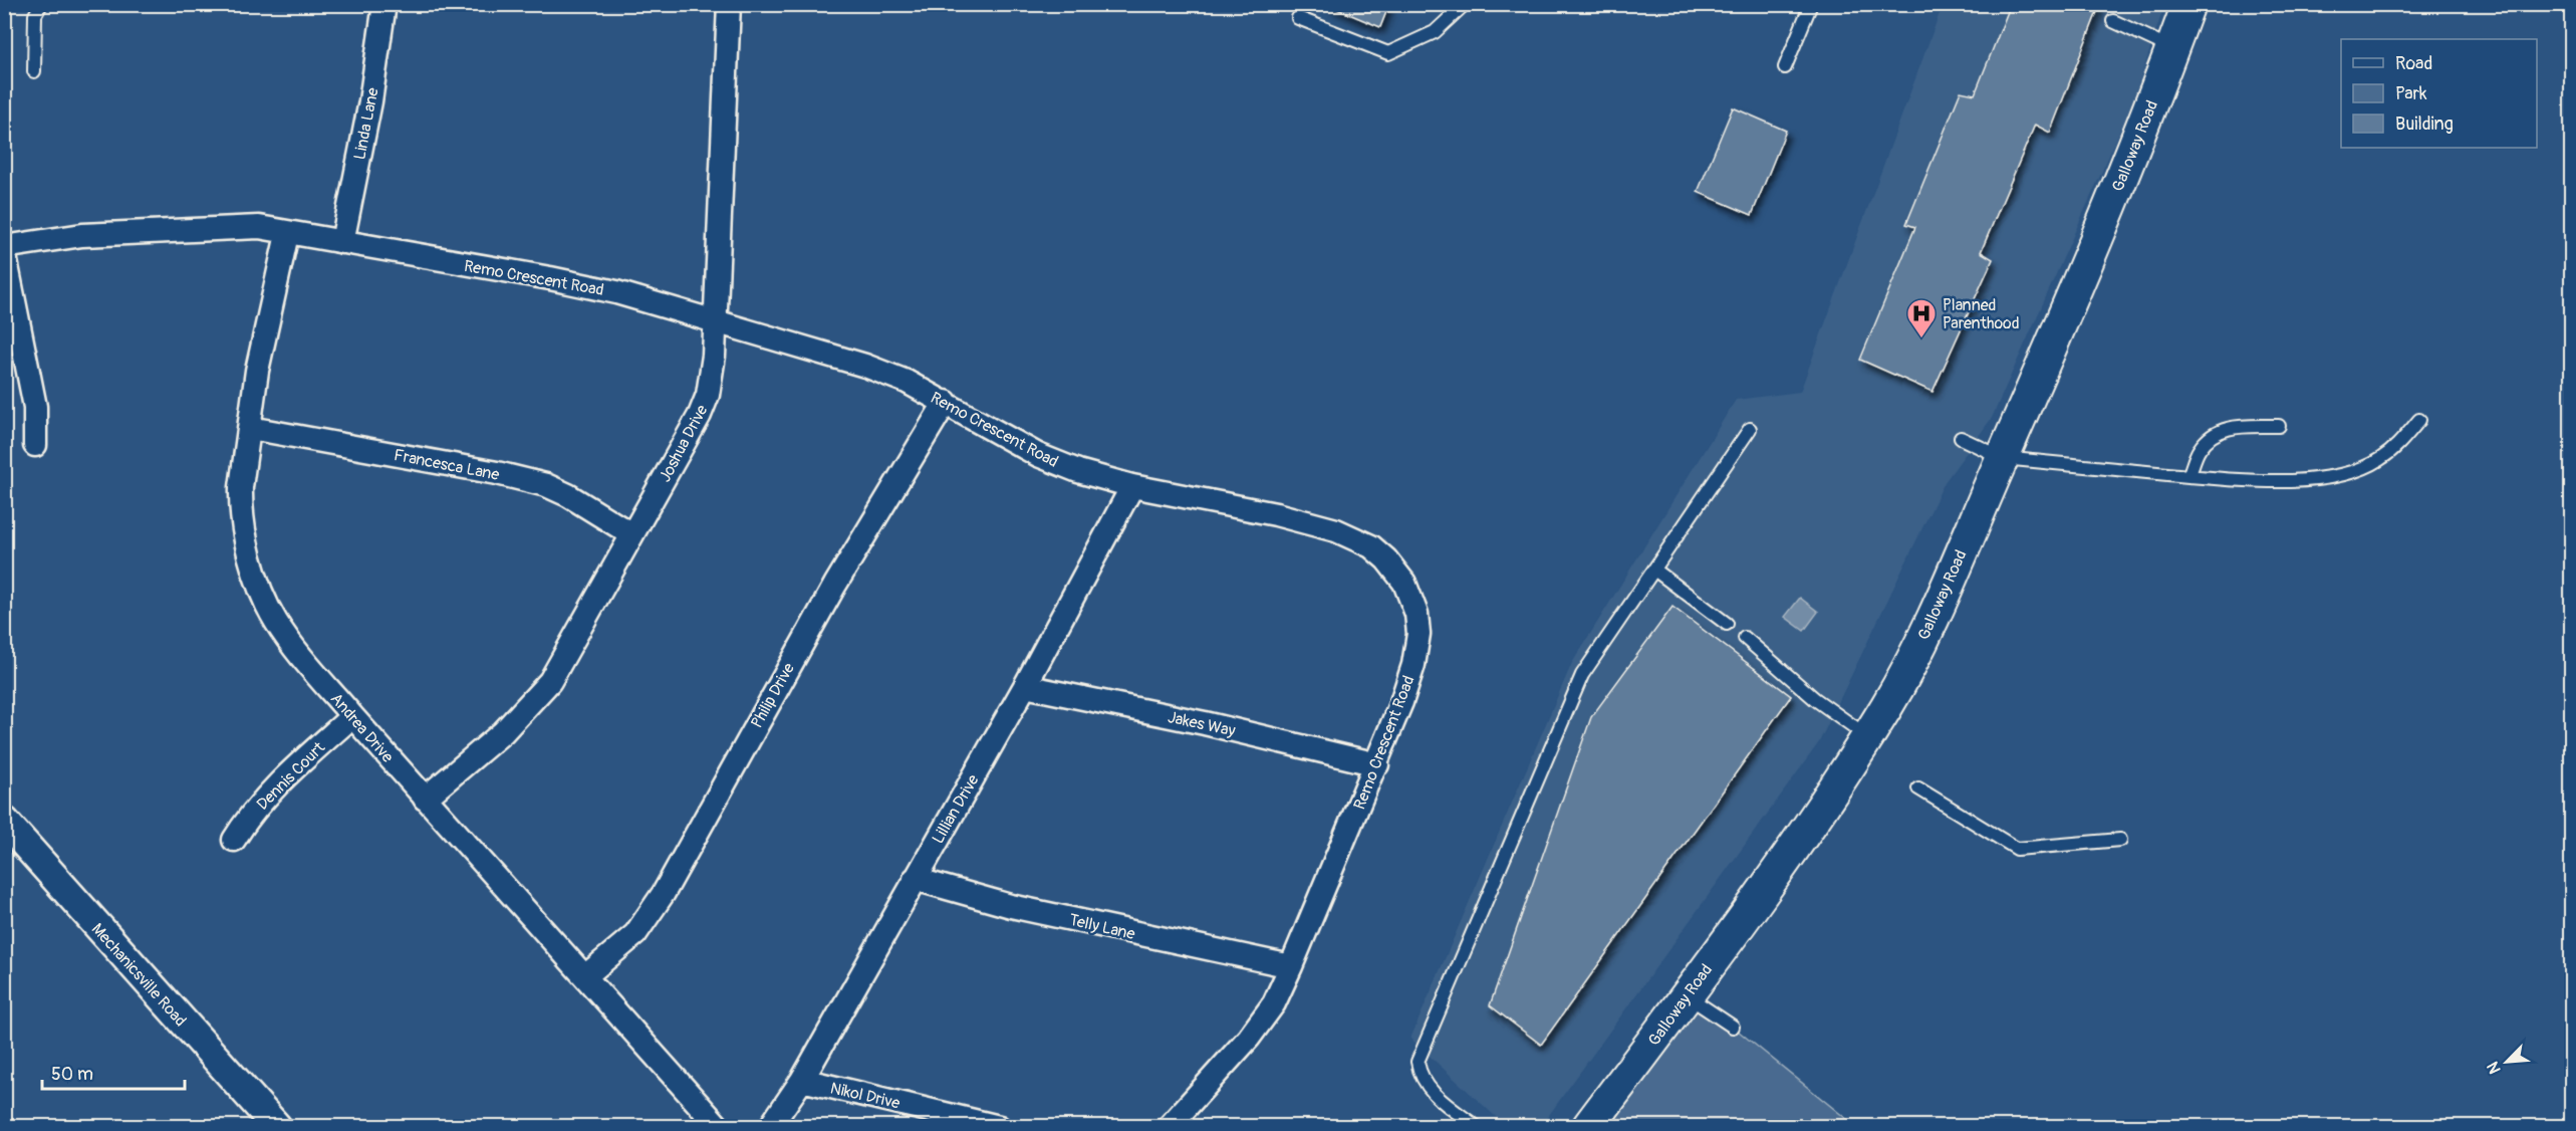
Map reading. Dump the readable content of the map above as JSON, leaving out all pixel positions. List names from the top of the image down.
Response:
{
  "streets": {
    "main road": ["Galloway Road"],
    "street": [
      "Linda Lane",
      "Remo Crescent Road",
      "Joshua Drive",
      "Francesca Lane",
      "Philip Drive",
      "Jakes Way",
      "Andrea Drive",
      "Dennis Court",
      "Lillian Drive",
      "Telly Lane",
      "Mechanicsville Road",
      "Nikol Drive"
    ]
  },
  "crossings": [
    ["Linda Lane", "Remo Crescent Road"],
    ["Remo Crescent Road", "Joshua Drive"],
    ["Remo Crescent Road", "Philip Drive"],
    ["Remo Crescent Road", "Jakes Way"],
    ["Remo Crescent Road", "Andrea Drive"],
    ["Remo Crescent Road", "Lillian Drive"],
    ["Remo Crescent Road", "Telly Lane"],
    ["Joshua Drive", "Francesca Lane"],
    ["Joshua Drive", "Andrea Drive"],
    ["Francesca Lane", "Andrea Drive"],
    ["Philip Drive", "Andrea Drive"],
    ["Jakes Way", "Lillian Drive"],
    ["Andrea Drive", "Dennis Court"],
    ["Lillian Drive", "Telly Lane"],
    ["Lillian Drive", "Nikol Drive"]
  ],
  "places": {
    "hospital": ["Planned Parenthood"]
  },
  "legend": ["Road", "Park", "Building"],
  "scale_bar": "50 m",
  "north": "bottom left"
}
